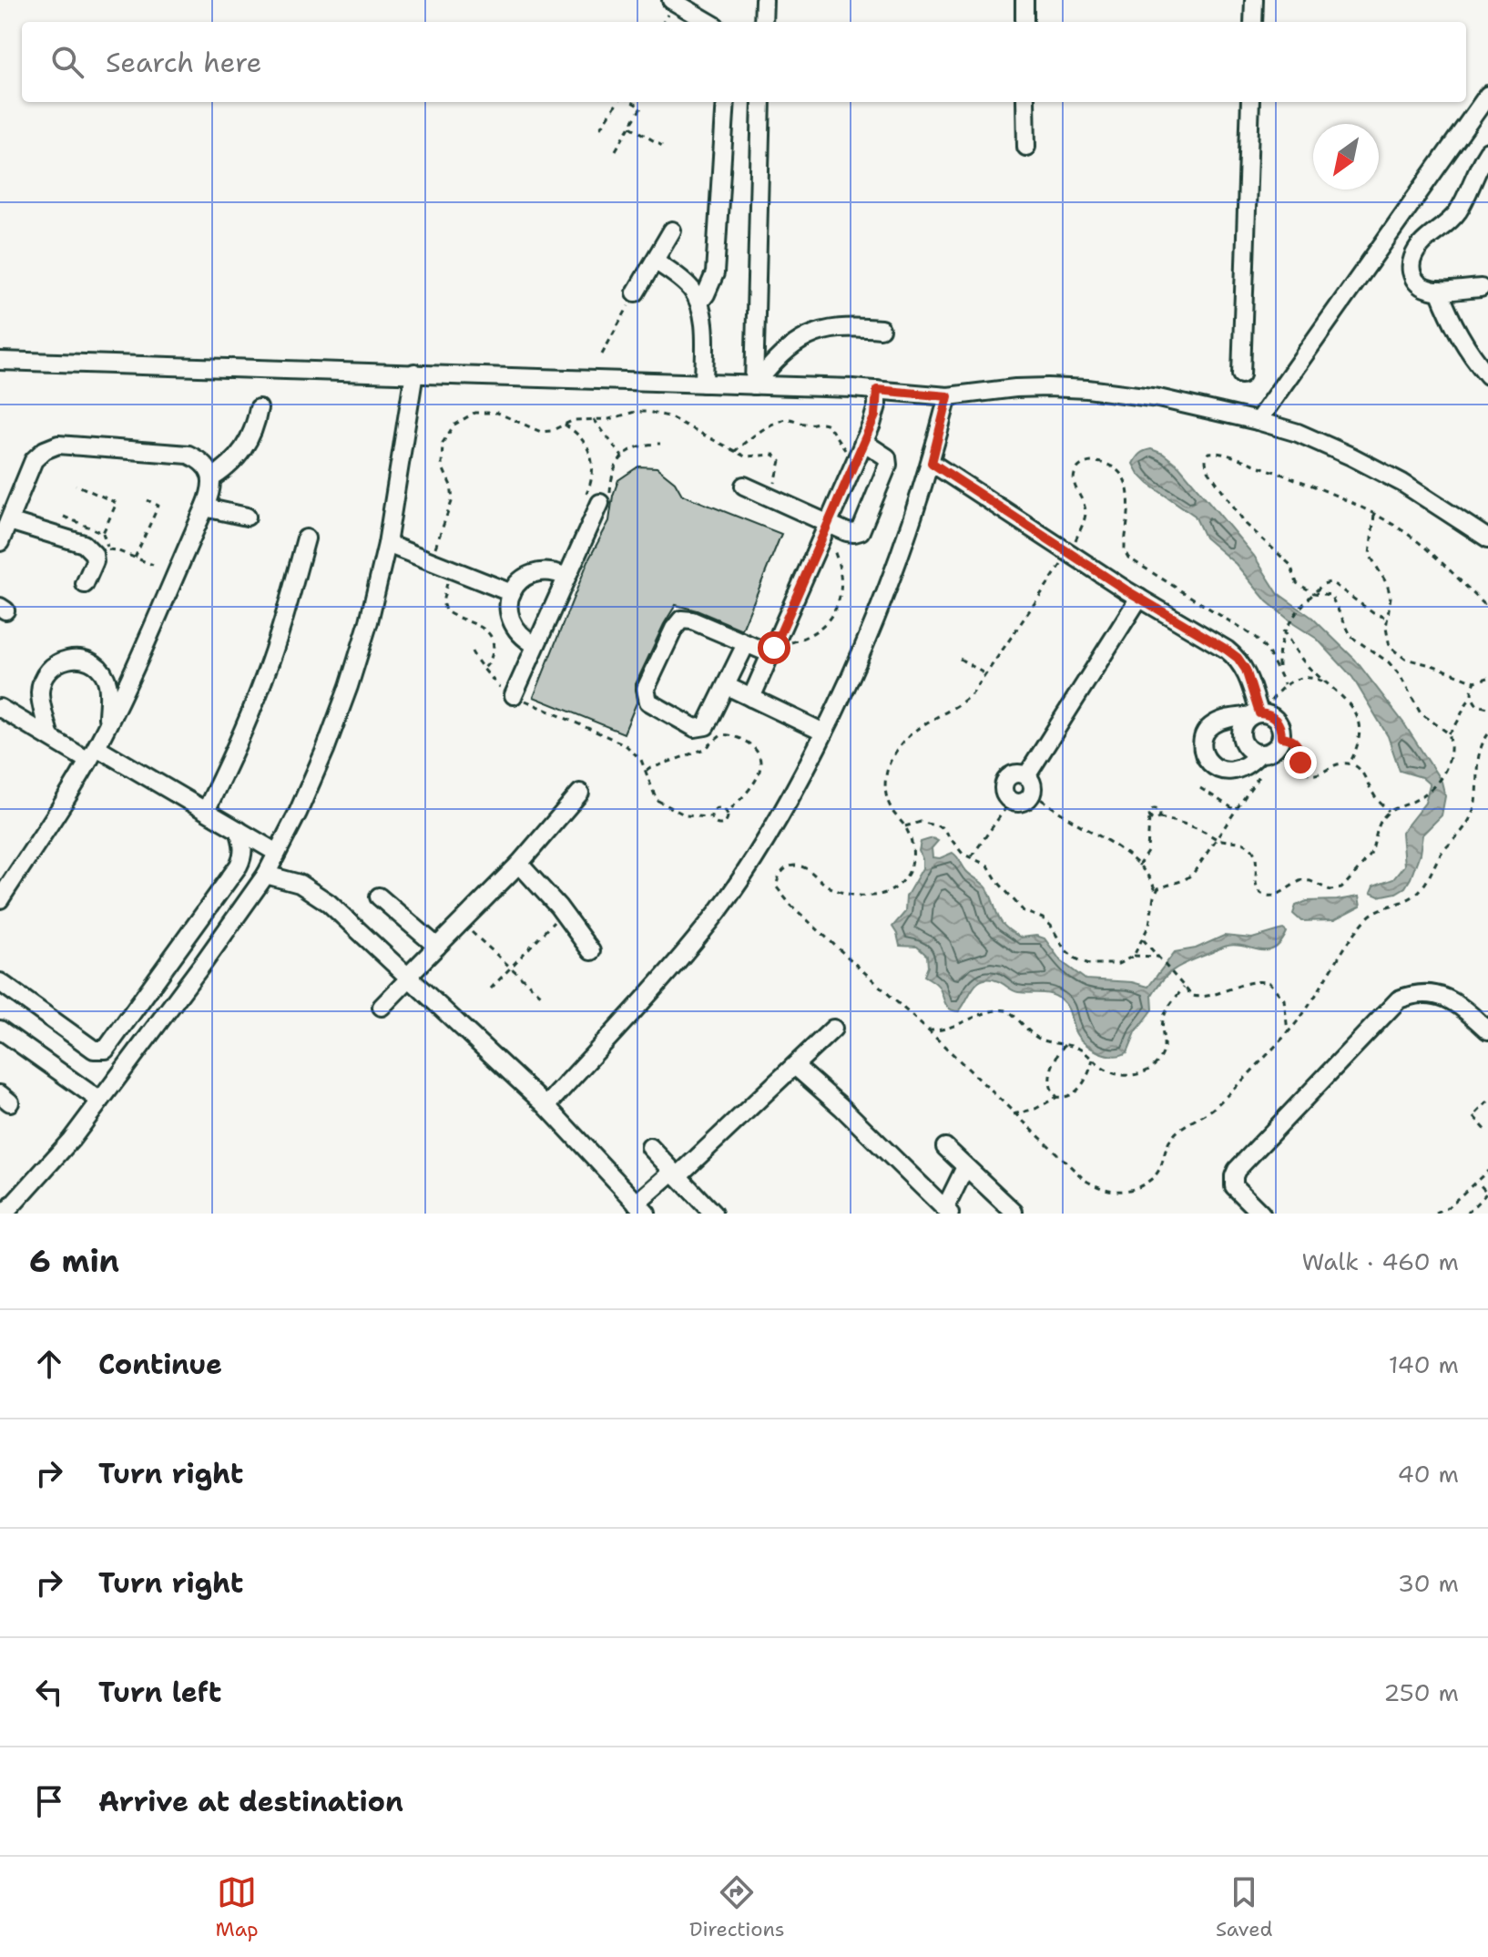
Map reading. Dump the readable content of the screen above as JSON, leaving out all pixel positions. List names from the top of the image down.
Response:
{
  "north": "bottom left",
  "page": {
    "search": "Search here",
    "heading": ["6 min", "Walk · 460 m"],
    "list": [
      ["Continue", "140 m"],
      ["Turn right", "40 m"],
      ["Turn right", "30 m"],
      ["Turn left", "250 m"],
      "Arrive at destination"
    ],
    "nav": ["Map", "Directions", "Saved"]
  }
}
